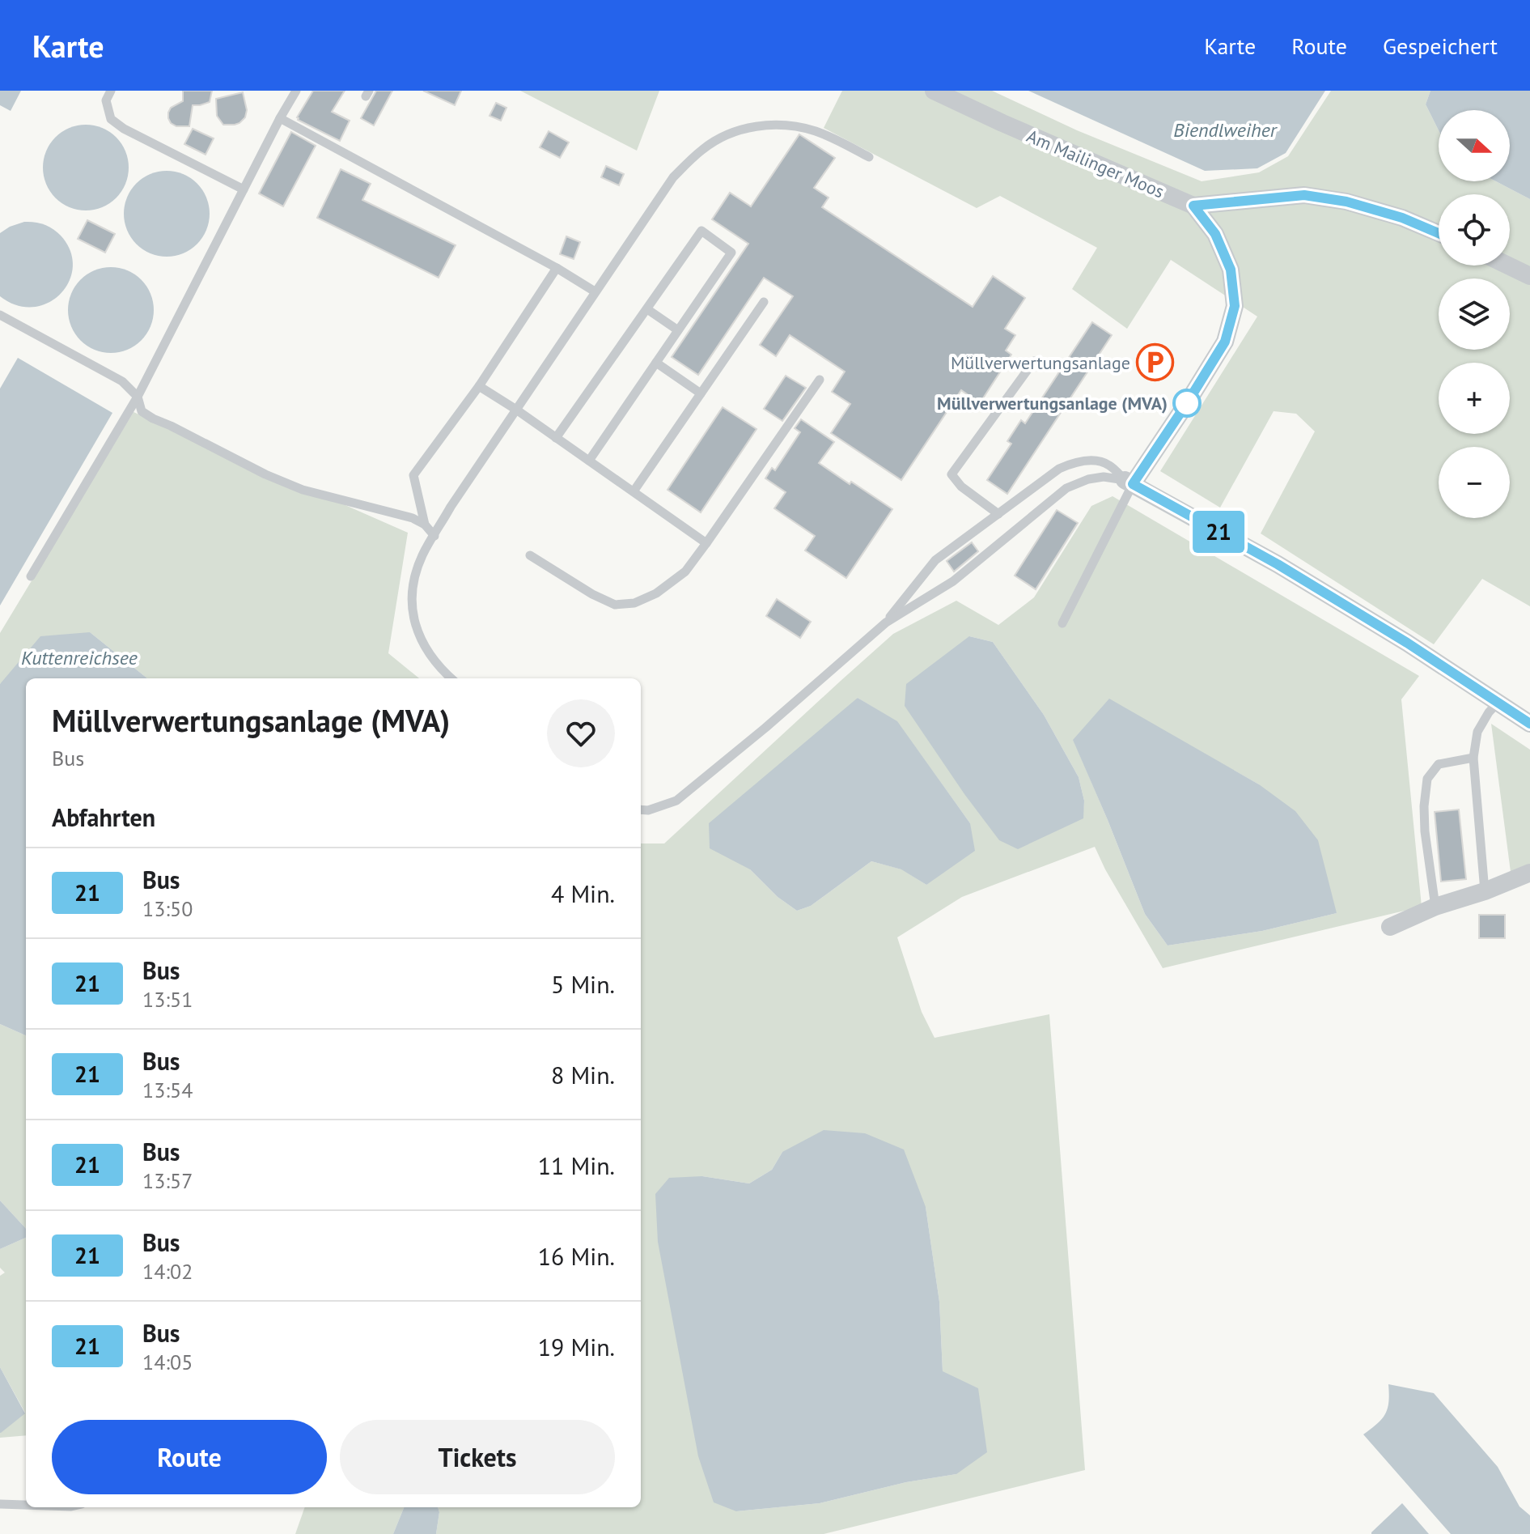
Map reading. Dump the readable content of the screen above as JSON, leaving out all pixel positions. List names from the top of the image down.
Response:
{
  "streets": {
    "street": ["Am Mailinger Moos"]
  },
  "water": ["Biendlweiher", "Kuttenreichsee"],
  "places": {
    "parking": ["Müllverwertungsanlage"],
    "other": ["Müllverwertungsanlage (MVA)"]
  },
  "lines": ["bus line 21"],
  "north": "right",
  "page": {
    "header": "Karte",
    "nav": ["Karte", "Route", "Gespeichert"],
    "on_map": "21",
    "map_buttons": ["+", "−"],
    "heading": [
      ["Müllverwertungsanlage (MVA)", "Bus"],
      "Abfahrten"
    ],
    "list": [
      {
        "mark": "21",
        "name": "Bus",
        "note": "13:50",
        "value": "4 Min."
      },
      {
        "mark": "21",
        "name": "Bus",
        "note": "13:51",
        "value": "5 Min."
      },
      {
        "mark": "21",
        "name": "Bus",
        "note": "13:54",
        "value": "8 Min."
      },
      {
        "mark": "21",
        "name": "Bus",
        "note": "13:57",
        "value": "11 Min."
      },
      {
        "mark": "21",
        "name": "Bus",
        "note": "14:02",
        "value": "16 Min."
      },
      {
        "mark": "21",
        "name": "Bus",
        "note": "14:05",
        "value": "19 Min."
      }
    ],
    "buttons": ["Route", "Tickets"]
  }
}
